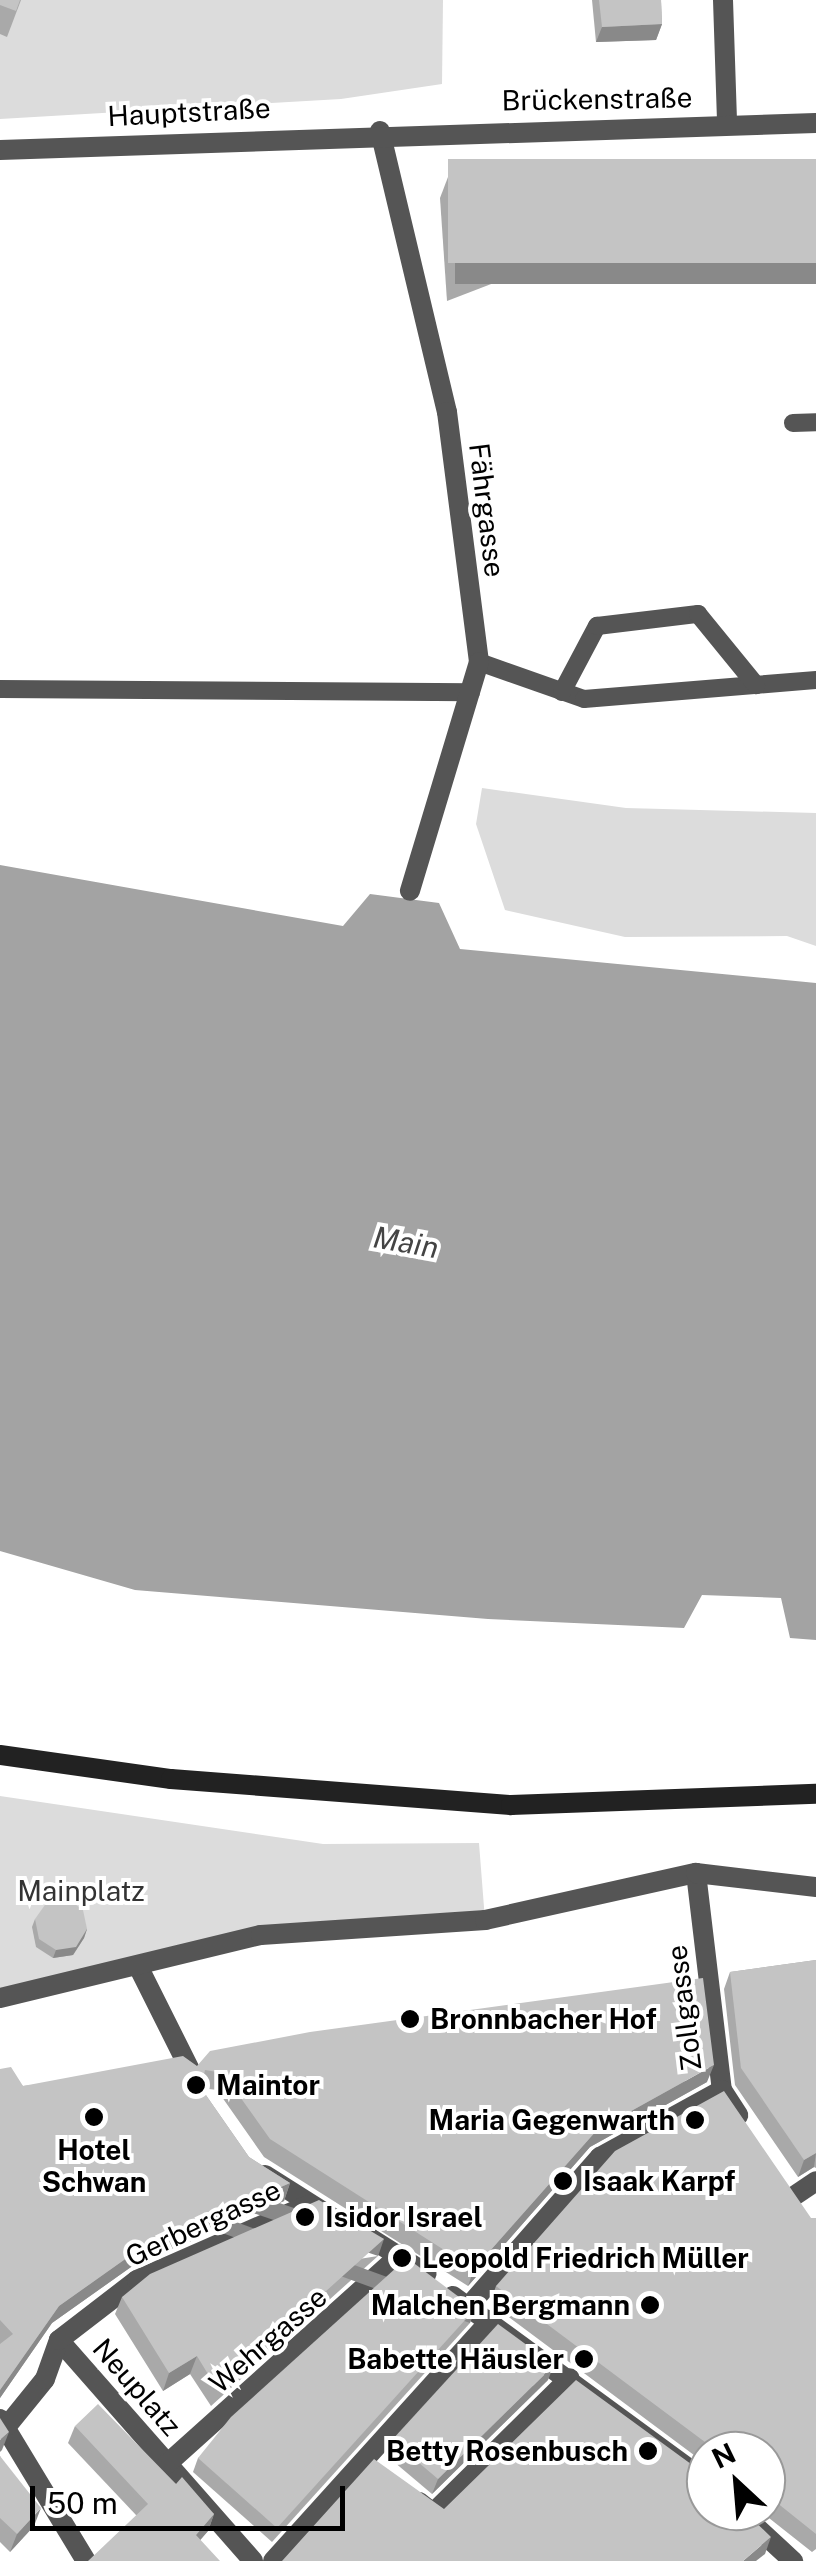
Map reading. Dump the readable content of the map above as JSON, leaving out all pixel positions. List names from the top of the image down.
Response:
{
  "streets": {
    "street": [
      "Brückenstraße",
      "Hauptstraße",
      "Fährgasse",
      "Zollgasse",
      "Gerbergasse",
      "Wehrgasse",
      "Neuplatz"
    ]
  },
  "crossings": [
    ["Brückenstraße", "Hauptstraße"],
    ["Brückenstraße", "Fährgasse"],
    ["Hauptstraße", "Fährgasse"],
    ["Gerbergasse", "Neuplatz"],
    ["Wehrgasse", "Neuplatz"]
  ],
  "water": ["Main"],
  "parks": ["Mainplatz"],
  "places": [
    "Bronnbacher Hof",
    "Maintor",
    "Hotel Schwan",
    "Maria Gegenwarth",
    "Isaak Karpf",
    "Isidor Israel",
    "Leopold Friedrich Müller",
    "Malchen Bergmann",
    "Babette Häusler",
    "Betty Rosenbusch"
  ],
  "scale_bar": "50 m",
  "north": "top left"
}
